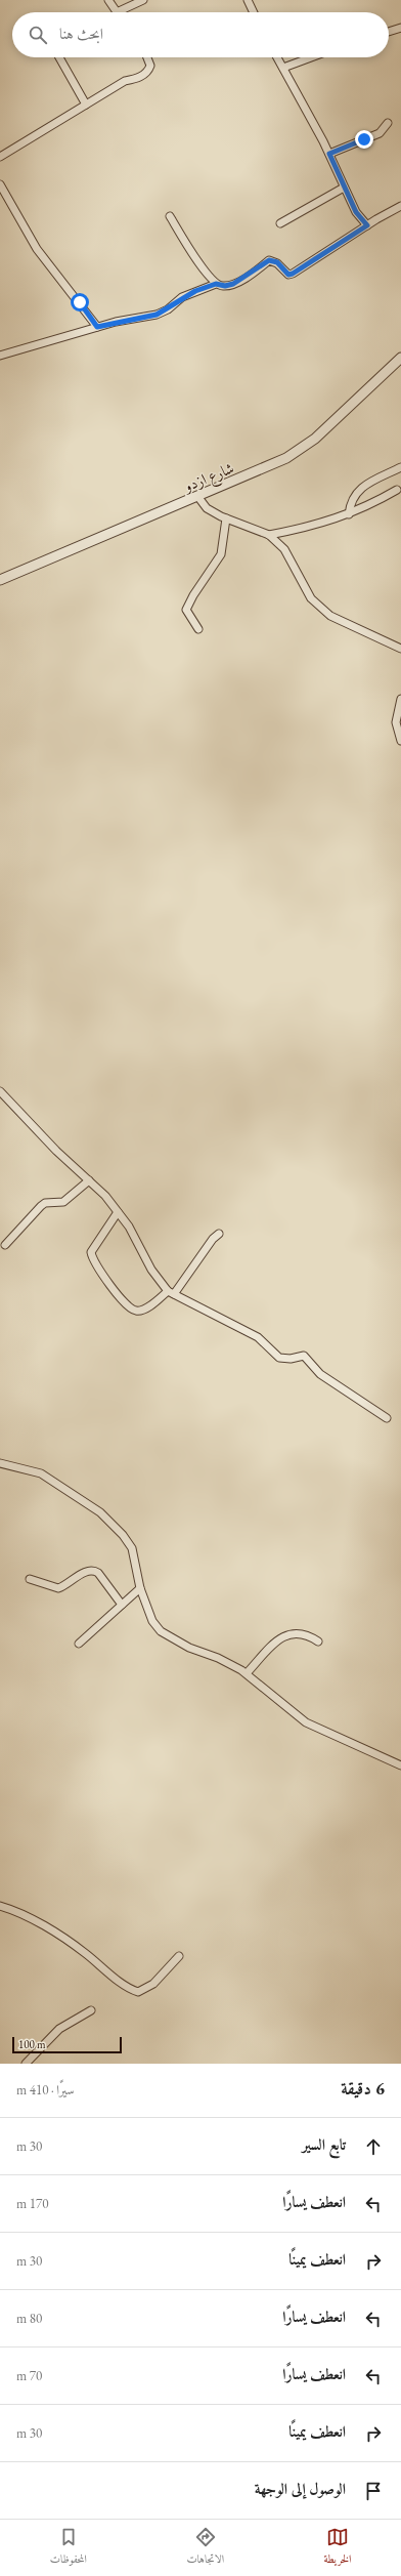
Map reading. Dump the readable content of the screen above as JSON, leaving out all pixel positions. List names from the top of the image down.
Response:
{
  "streets": {
    "street": ["شارع ازدو"]
  },
  "scale_bar": "100 m",
  "page": {
    "search": "ابحث هنا",
    "scale": "100 m",
    "heading": ["6 دقيقة", "سيرًا · 410 m"],
    "list": [
      ["تابع السير", "30 m"],
      ["انعطف يسارًا", "170 m"],
      ["انعطف يمينًا", "30 m"],
      ["انعطف يسارًا", "80 m"],
      ["انعطف يسارًا", "70 m"],
      ["انعطف يمينًا", "30 m"],
      "الوصول إلى الوجهة"
    ],
    "nav": ["الخريطة", "الاتجاهات", "المحفوظات"]
  }
}
